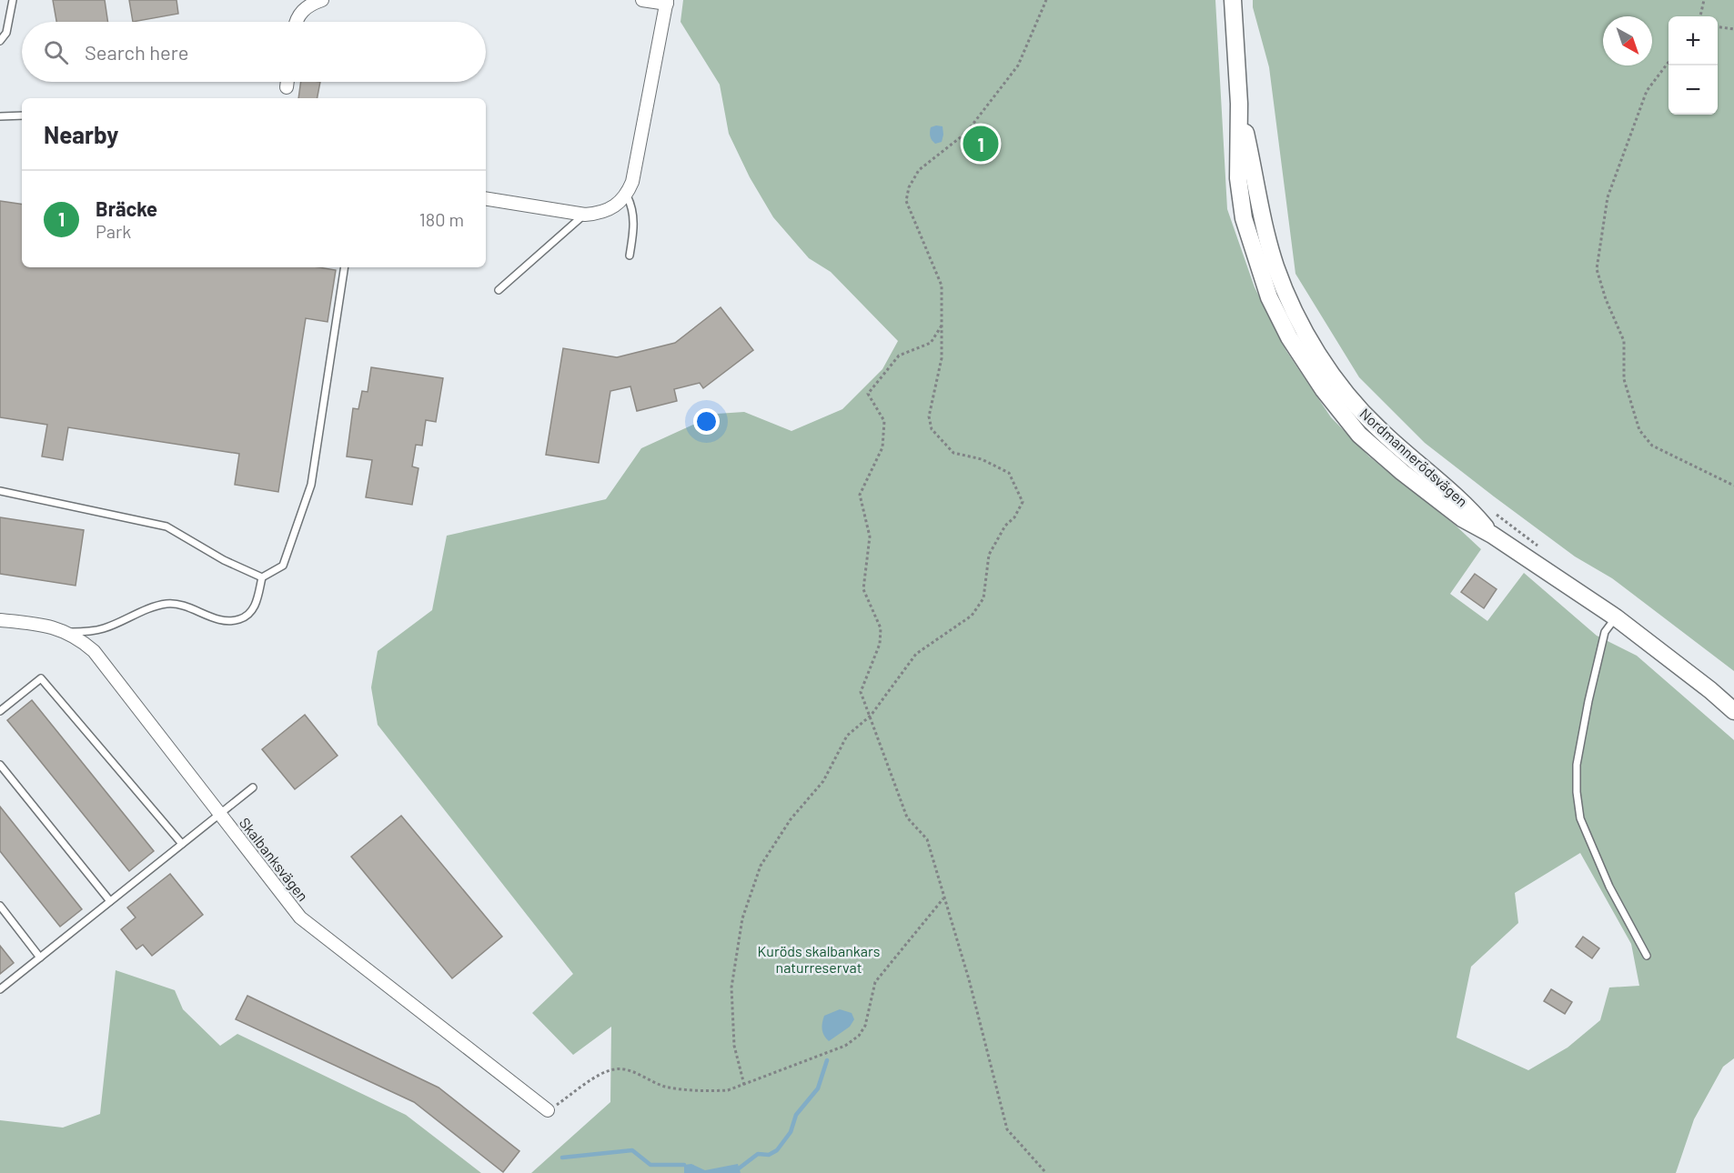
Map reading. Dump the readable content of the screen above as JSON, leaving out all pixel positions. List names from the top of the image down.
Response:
{
  "streets": {
    "main road": ["Nordmannerödsvägen"],
    "street": ["Skalbanksvägen"]
  },
  "parks": ["Kuröds skalbankars naturreservat"],
  "north": "bottom right",
  "page": {
    "map_buttons": ["+", "−"],
    "search": "Search here",
    "heading": "Nearby",
    "pins": "1",
    "list": [
      {
        "mark": "1",
        "name": "Bräcke",
        "note": "Park",
        "value": "180 m"
      }
    ]
  }
}
